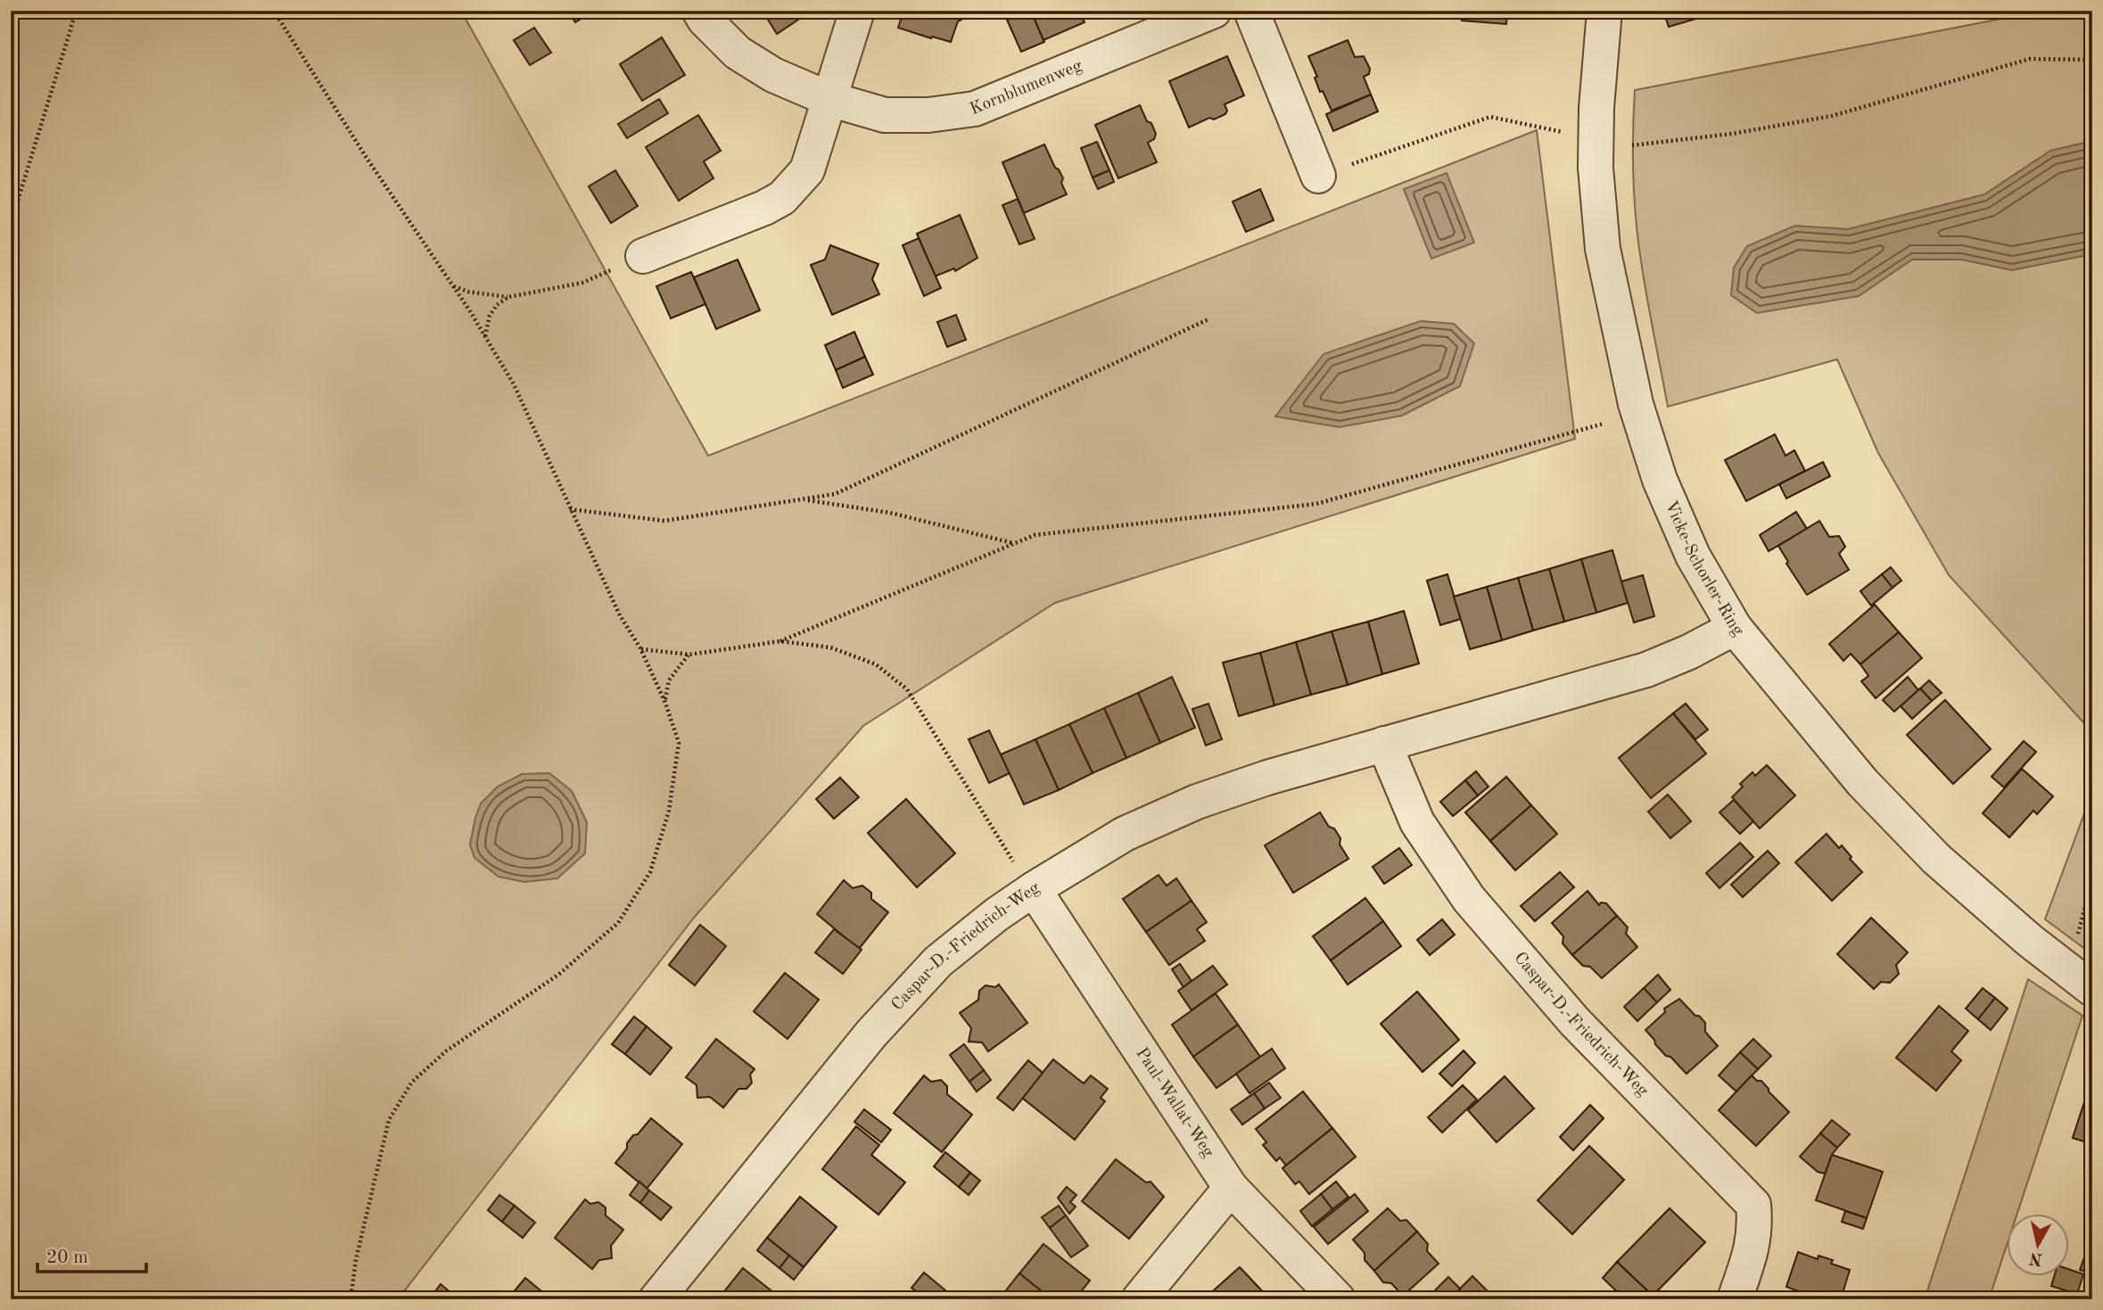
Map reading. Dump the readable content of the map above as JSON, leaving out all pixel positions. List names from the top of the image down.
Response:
{
  "streets": {
    "street": [
      "Kornblumenweg",
      "Vicke-Schorler-Ring",
      "Caspar-D.-Friedrich-Weg",
      "Paul-Wallat-Weg"
    ]
  },
  "crossings": [
    ["Vicke-Schorler-Ring", "Caspar-D.-Friedrich-Weg"],
    ["Caspar-D.-Friedrich-Weg", "Paul-Wallat-Weg"]
  ],
  "scale_bar": "20 m",
  "north": "bottom"
}
